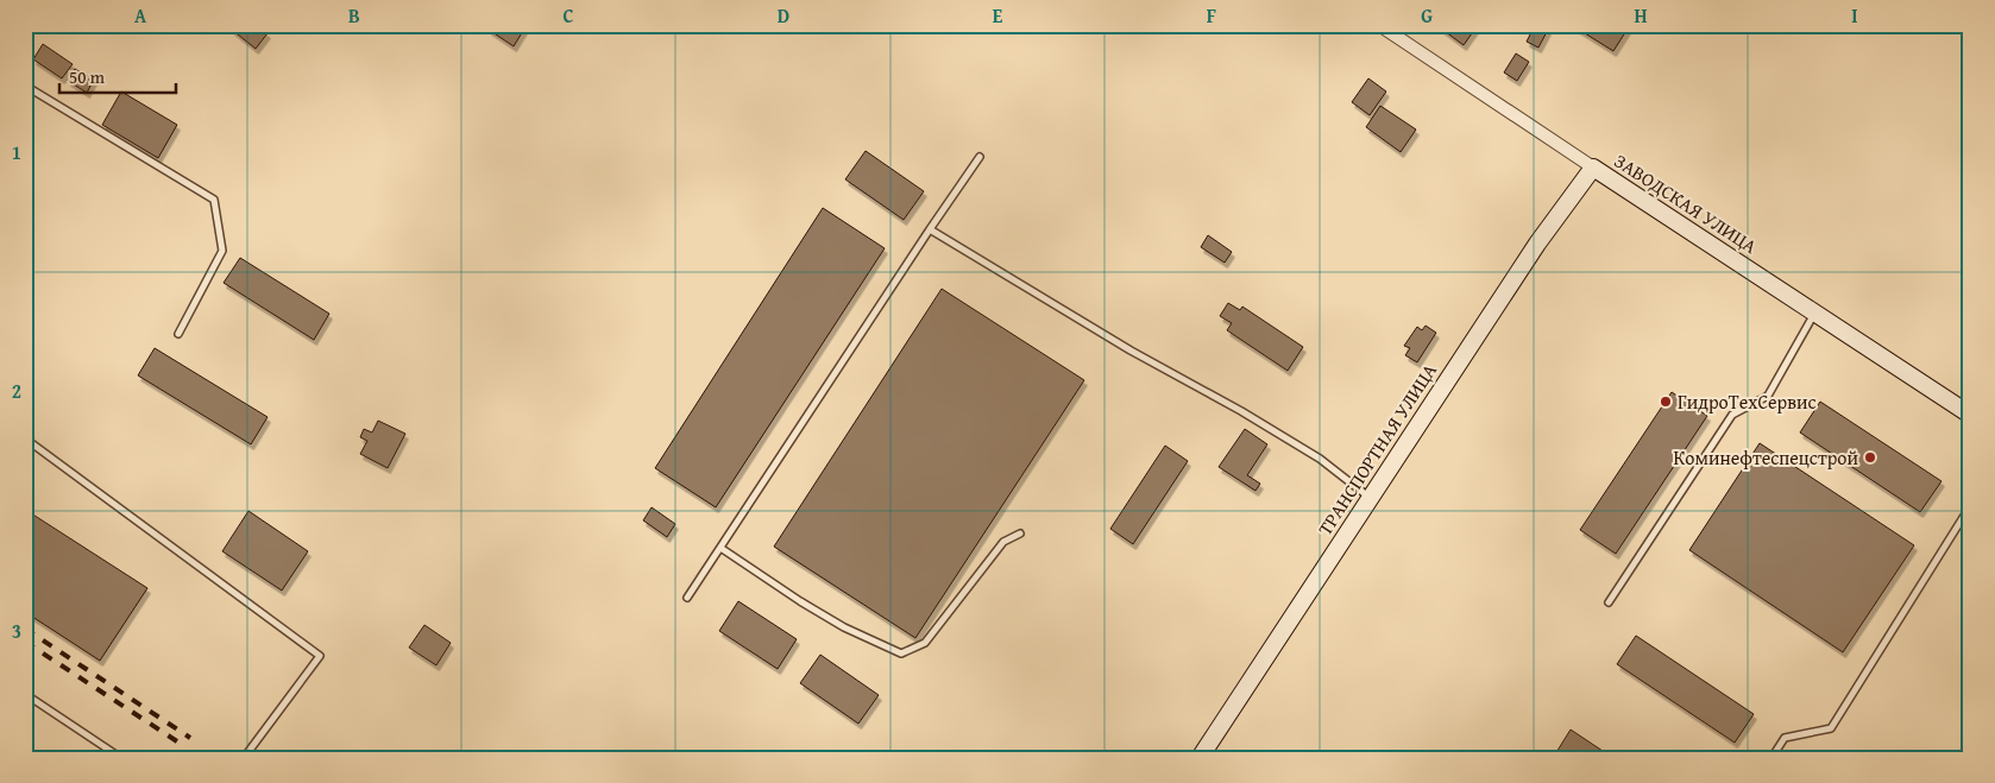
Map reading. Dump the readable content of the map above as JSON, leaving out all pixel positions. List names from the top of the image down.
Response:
{
  "streets": {
    "street": ["ЗАВОДСКАЯ УЛИЦА", "ТРАНСПОРТНАЯ УЛИЦА"]
  },
  "crossings": [
    ["ЗАВОДСКАЯ УЛИЦА", "ТРАНСПОРТНАЯ УЛИЦА"]
  ],
  "places": ["ГидроТехСервис", "Коминефтеспецстрой"],
  "scale_bar": "50 m",
  "grid": {
    "columns": [
      "A",
      "B",
      "C",
      "D",
      "E",
      "F",
      "G",
      "H",
      "I"
    ],
    "rows": ["1", "2", "3"]
  }
}
